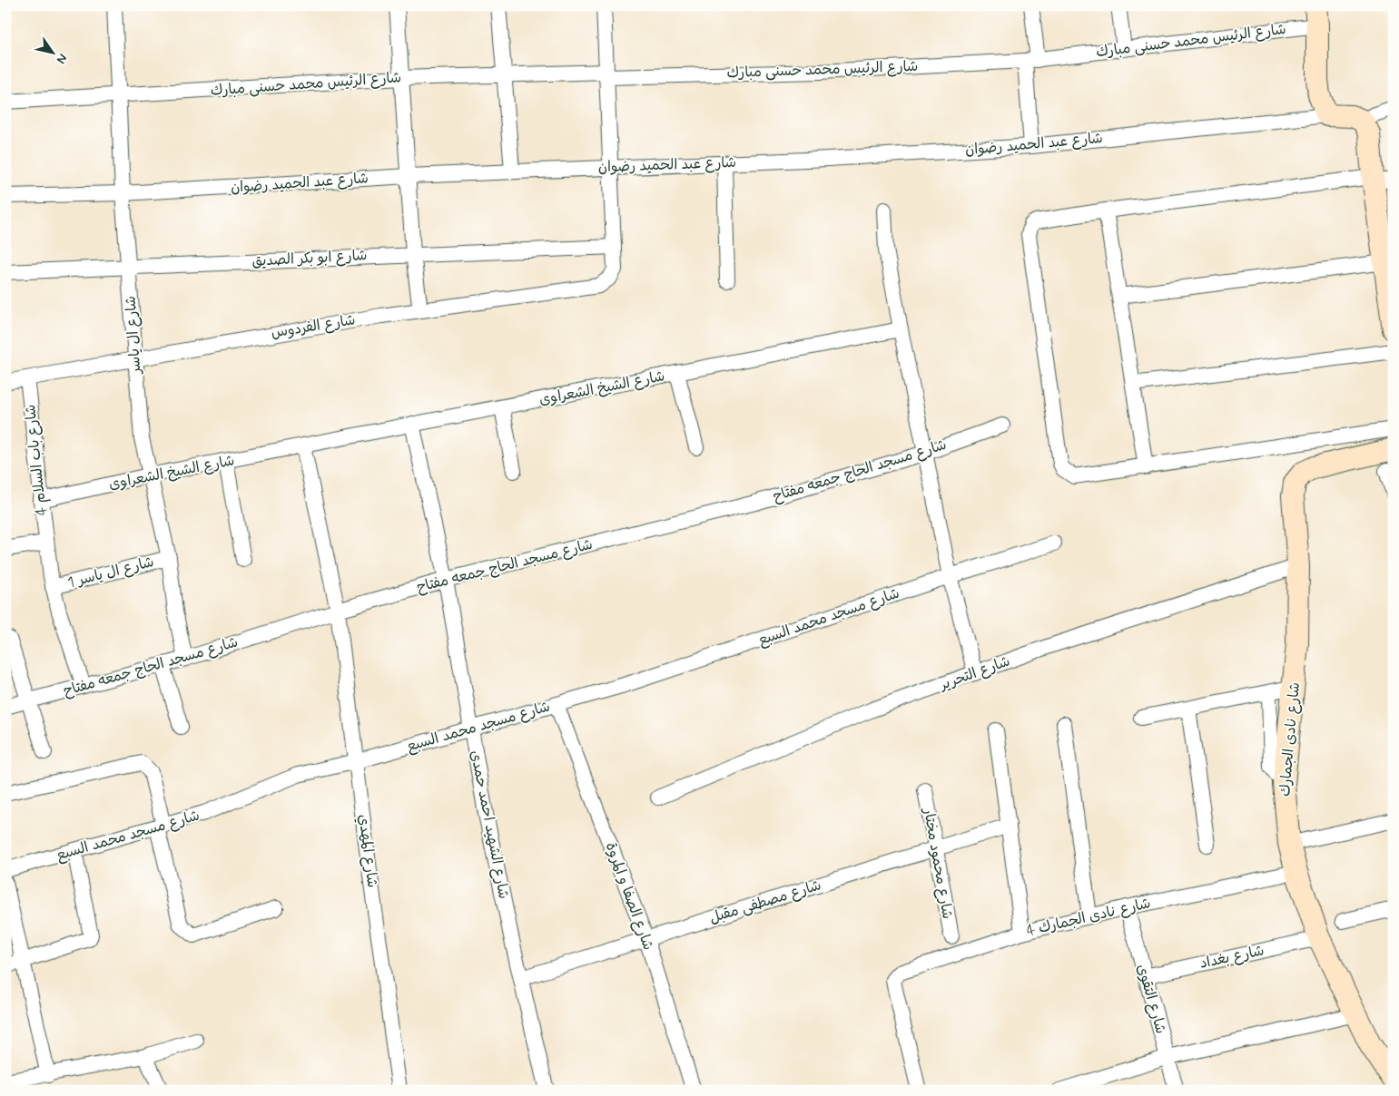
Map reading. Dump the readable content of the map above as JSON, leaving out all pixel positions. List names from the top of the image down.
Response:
{
  "streets": {
    "street": [
      "شارع الرئيس محمد حسنى مبارك",
      "شارع عبد الحميد رضوان",
      "شارع ابو بكر الصديق",
      "شارع الفردوس",
      "شارع ال ياسر",
      "شارع الشيخ الشعراوى",
      "شارع باب السلام 4",
      "شارع مسجد الحاج جمعه مفتاح",
      "شارع ال ياسر 1",
      "شارع مسجد محمد السبع",
      "شارع التحرير",
      "شارع نادى الجمارك",
      "شارع الشهيد احمد حمدى",
      "شارع المهدي",
      "شارع محمود مختار",
      "شارع الصفا و المروة",
      "شارع مصطفى مقبل",
      "شارع نادى الجمارك 4",
      "شارع بغداد",
      "شارع التقوى"
    ]
  },
  "crossings": [
    ["شارع الرئيس محمد حسنى مبارك", "شارع ال ياسر"],
    ["شارع عبد الحميد رضوان", "شارع ال ياسر"],
    ["شارع ابو بكر الصديق", "شارع الفردوس"],
    ["شارع ابو بكر الصديق", "شارع ال ياسر"],
    ["شارع الفردوس", "شارع ال ياسر"],
    ["شارع الفردوس", "شارع باب السلام 4"],
    ["شارع ال ياسر", "شارع الشيخ الشعراوى"],
    ["شارع ال ياسر", "شارع مسجد الحاج جمعه مفتاح"],
    ["شارع ال ياسر", "شارع ال ياسر 1"],
    ["شارع الشيخ الشعراوى", "شارع باب السلام 4"],
    ["شارع الشيخ الشعراوى", "شارع الشهيد احمد حمدى"],
    ["شارع باب السلام 4", "شارع مسجد الحاج جمعه مفتاح"],
    ["شارع باب السلام 4", "شارع ال ياسر 1"],
    ["شارع مسجد الحاج جمعه مفتاح", "شارع الشهيد احمد حمدى"],
    ["شارع مسجد الحاج جمعه مفتاح", "شارع المهدي"],
    ["شارع مسجد محمد السبع", "شارع الشهيد احمد حمدى"],
    ["شارع مسجد محمد السبع", "شارع المهدي"],
    ["شارع مسجد محمد السبع", "شارع الصفا و المروة"],
    ["شارع التحرير", "شارع نادى الجمارك"],
    ["شارع نادى الجمارك", "شارع نادى الجمارك 4"],
    ["شارع نادى الجمارك", "شارع بغداد"],
    ["شارع الشهيد احمد حمدى", "شارع مصطفى مقبل"],
    ["شارع محمود مختار", "شارع مصطفى مقبل"],
    ["شارع الصفا و المروة", "شارع مصطفى مقبل"],
    ["شارع نادى الجمارك 4", "شارع التقوى"],
    ["شارع بغداد", "شارع التقوى"]
  ],
  "north": "bottom right"
}
